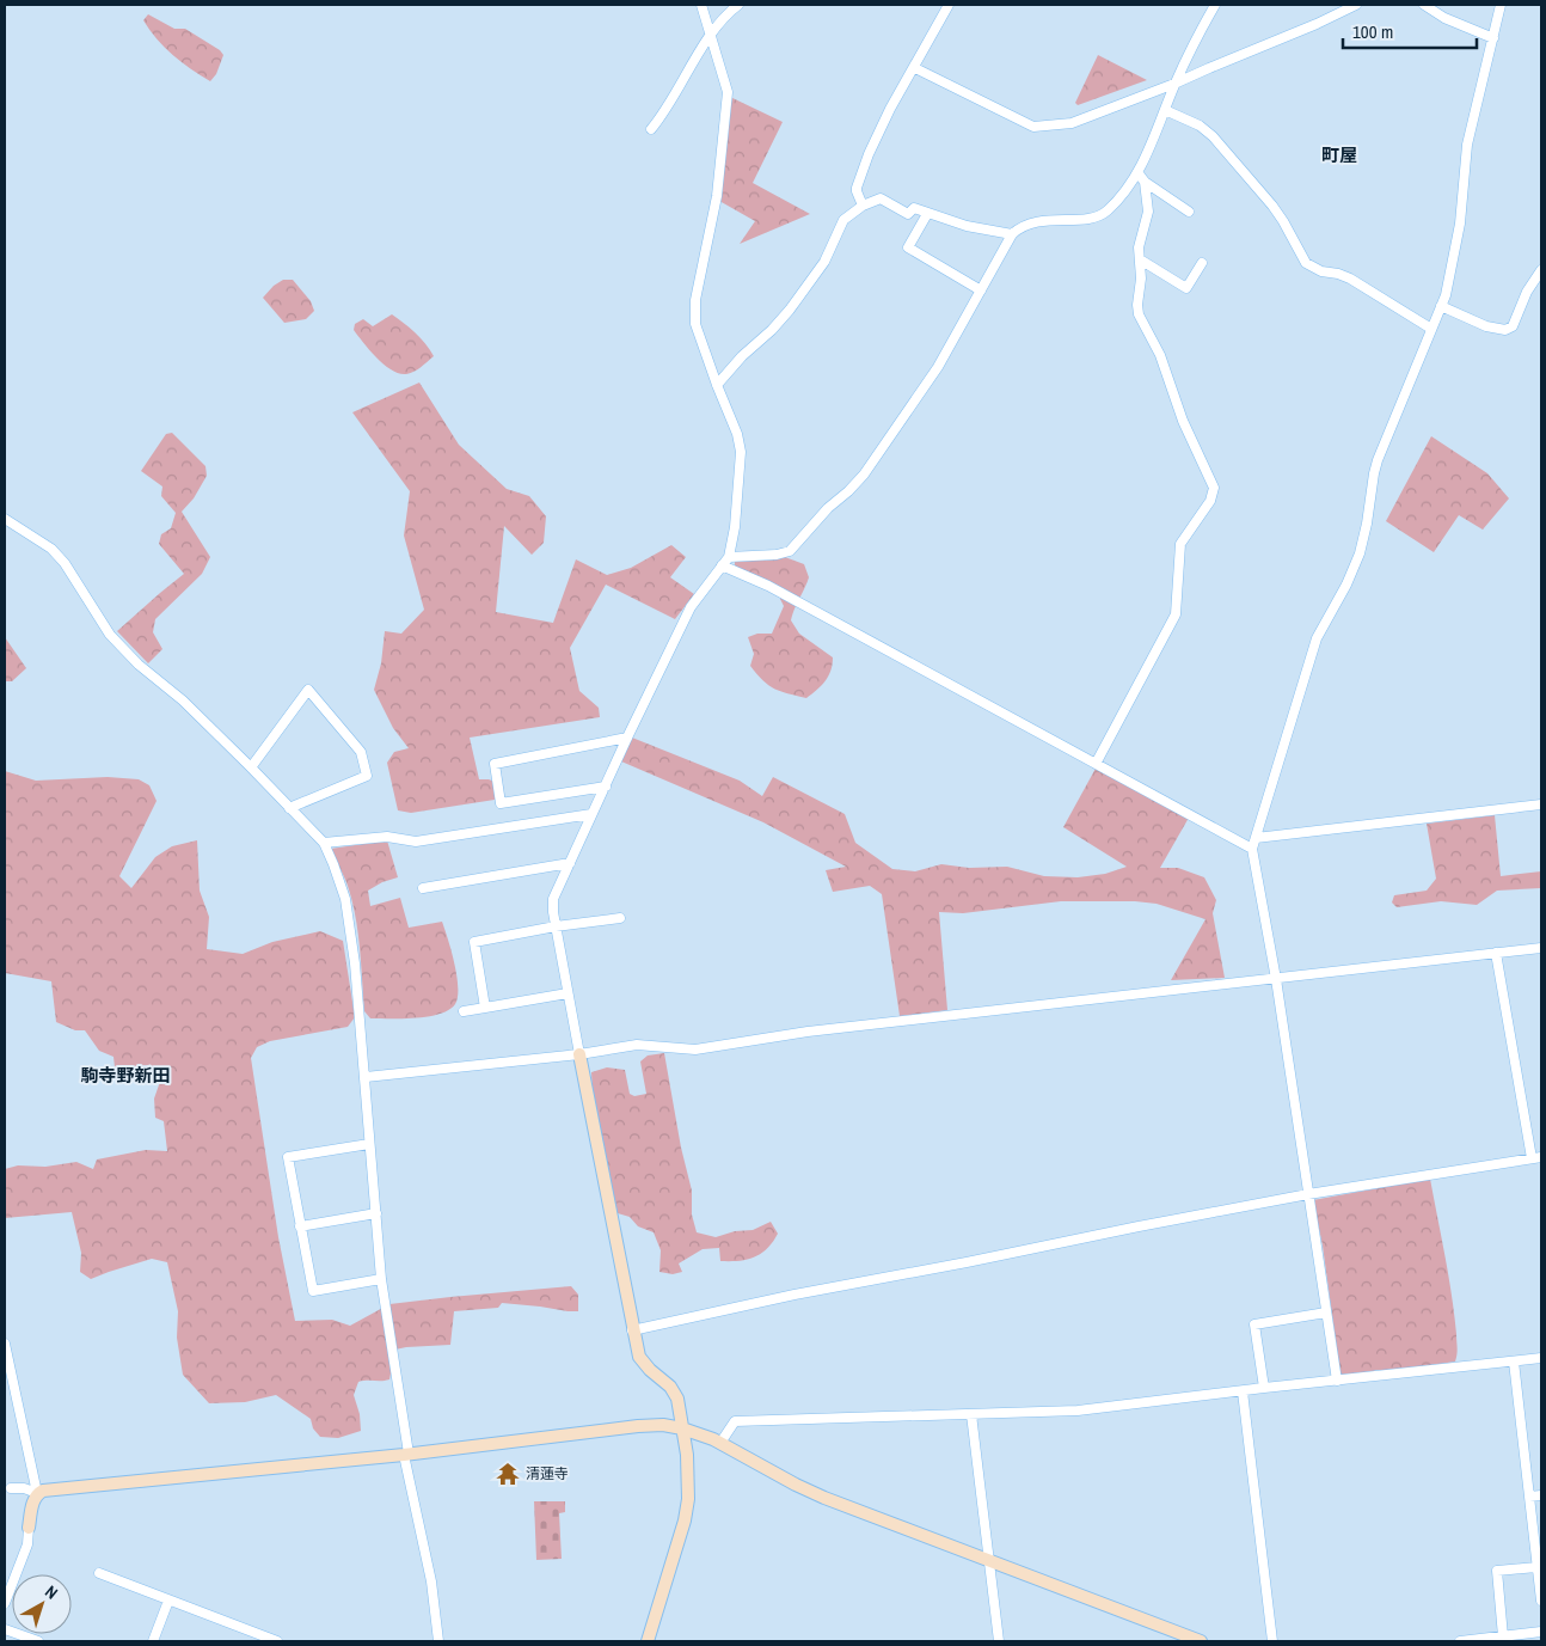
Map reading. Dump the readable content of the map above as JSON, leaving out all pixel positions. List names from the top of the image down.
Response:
{
  "districts": ["町屋", "駒寺野新田"],
  "places": {
    "temple": ["清蓮寺"]
  },
  "scale_bar": "100 m",
  "north": "top right"
}
